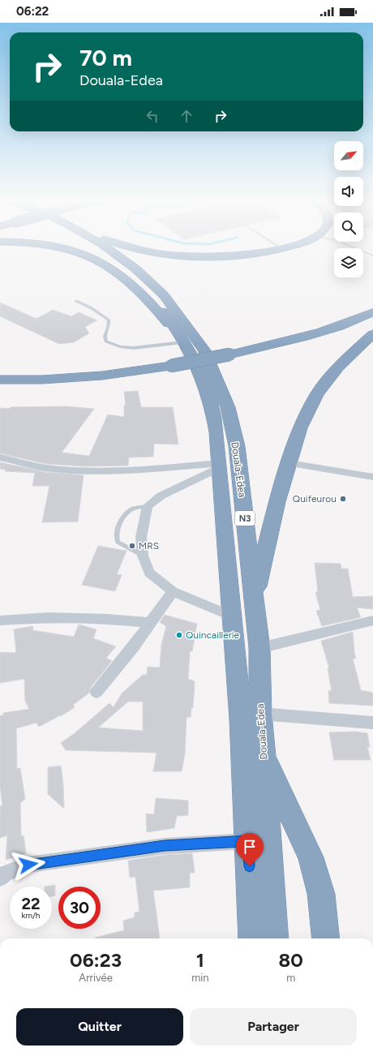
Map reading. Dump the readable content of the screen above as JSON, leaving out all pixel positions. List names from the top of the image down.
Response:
{
  "streets": {
    "highway": ["Douala-Edea", "N3"]
  },
  "places": ["Quifeurou", "MRS", "Quincaillerie"],
  "north": "top right",
  "page": {
    "status": "06:22",
    "turn": ["70 m", "Douala-Edea"],
    "speed": "22 km/h",
    "limit": "30",
    "eta": [
      "06:23",
      "Arrivée",
      "1",
      "min",
      "80",
      "m"
    ],
    "buttons": ["Quitter", "Partager"]
  }
}
